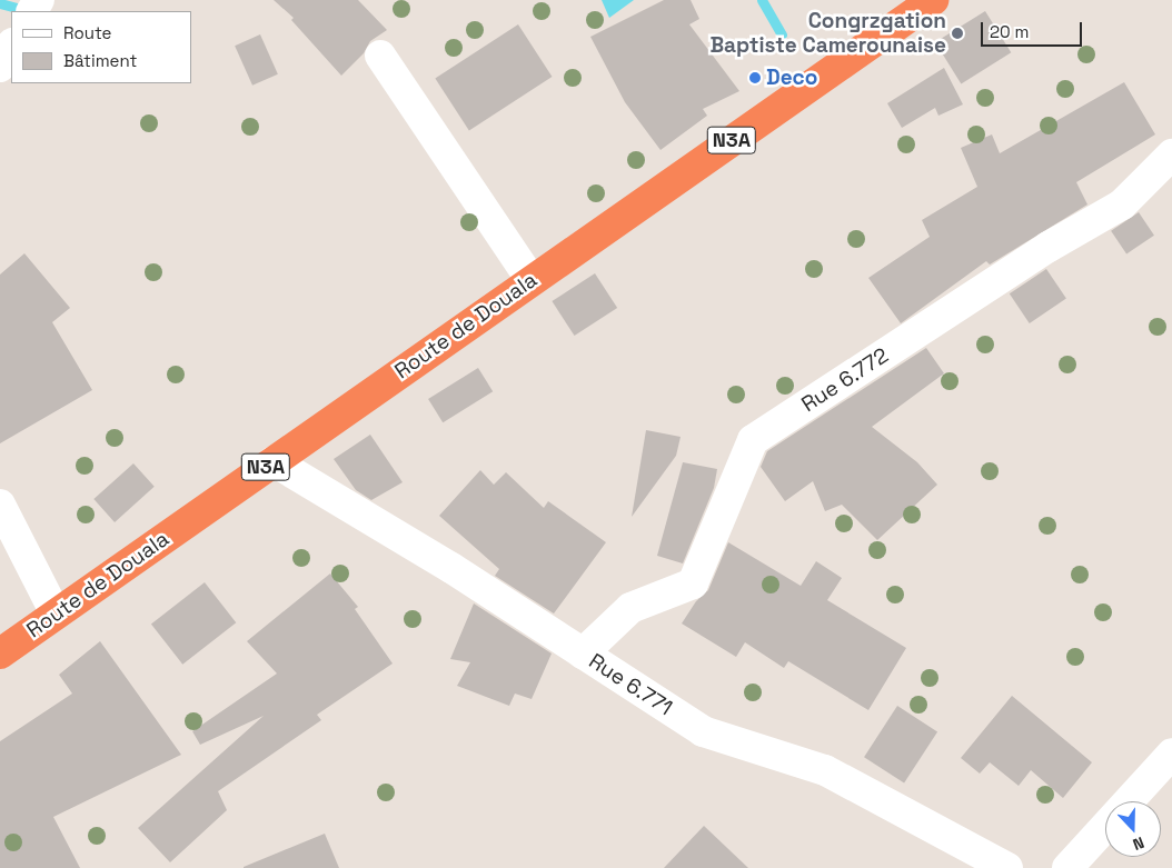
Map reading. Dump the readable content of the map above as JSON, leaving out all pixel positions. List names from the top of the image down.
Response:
{
  "streets": {
    "highway": ["N3A", "Route de Douala"],
    "street": ["Rue 6.772", "Rue 6.771"]
  },
  "crossings": [
    ["Route de Douala", "Rue 6.771"],
    ["Rue 6.772", "Rue 6.771"]
  ],
  "places": ["Congrzgation Baptiste Camerounaise", "Deco"],
  "legend": ["Route", "Bâtiment"],
  "scale_bar": "20 m",
  "north": "bottom"
}
